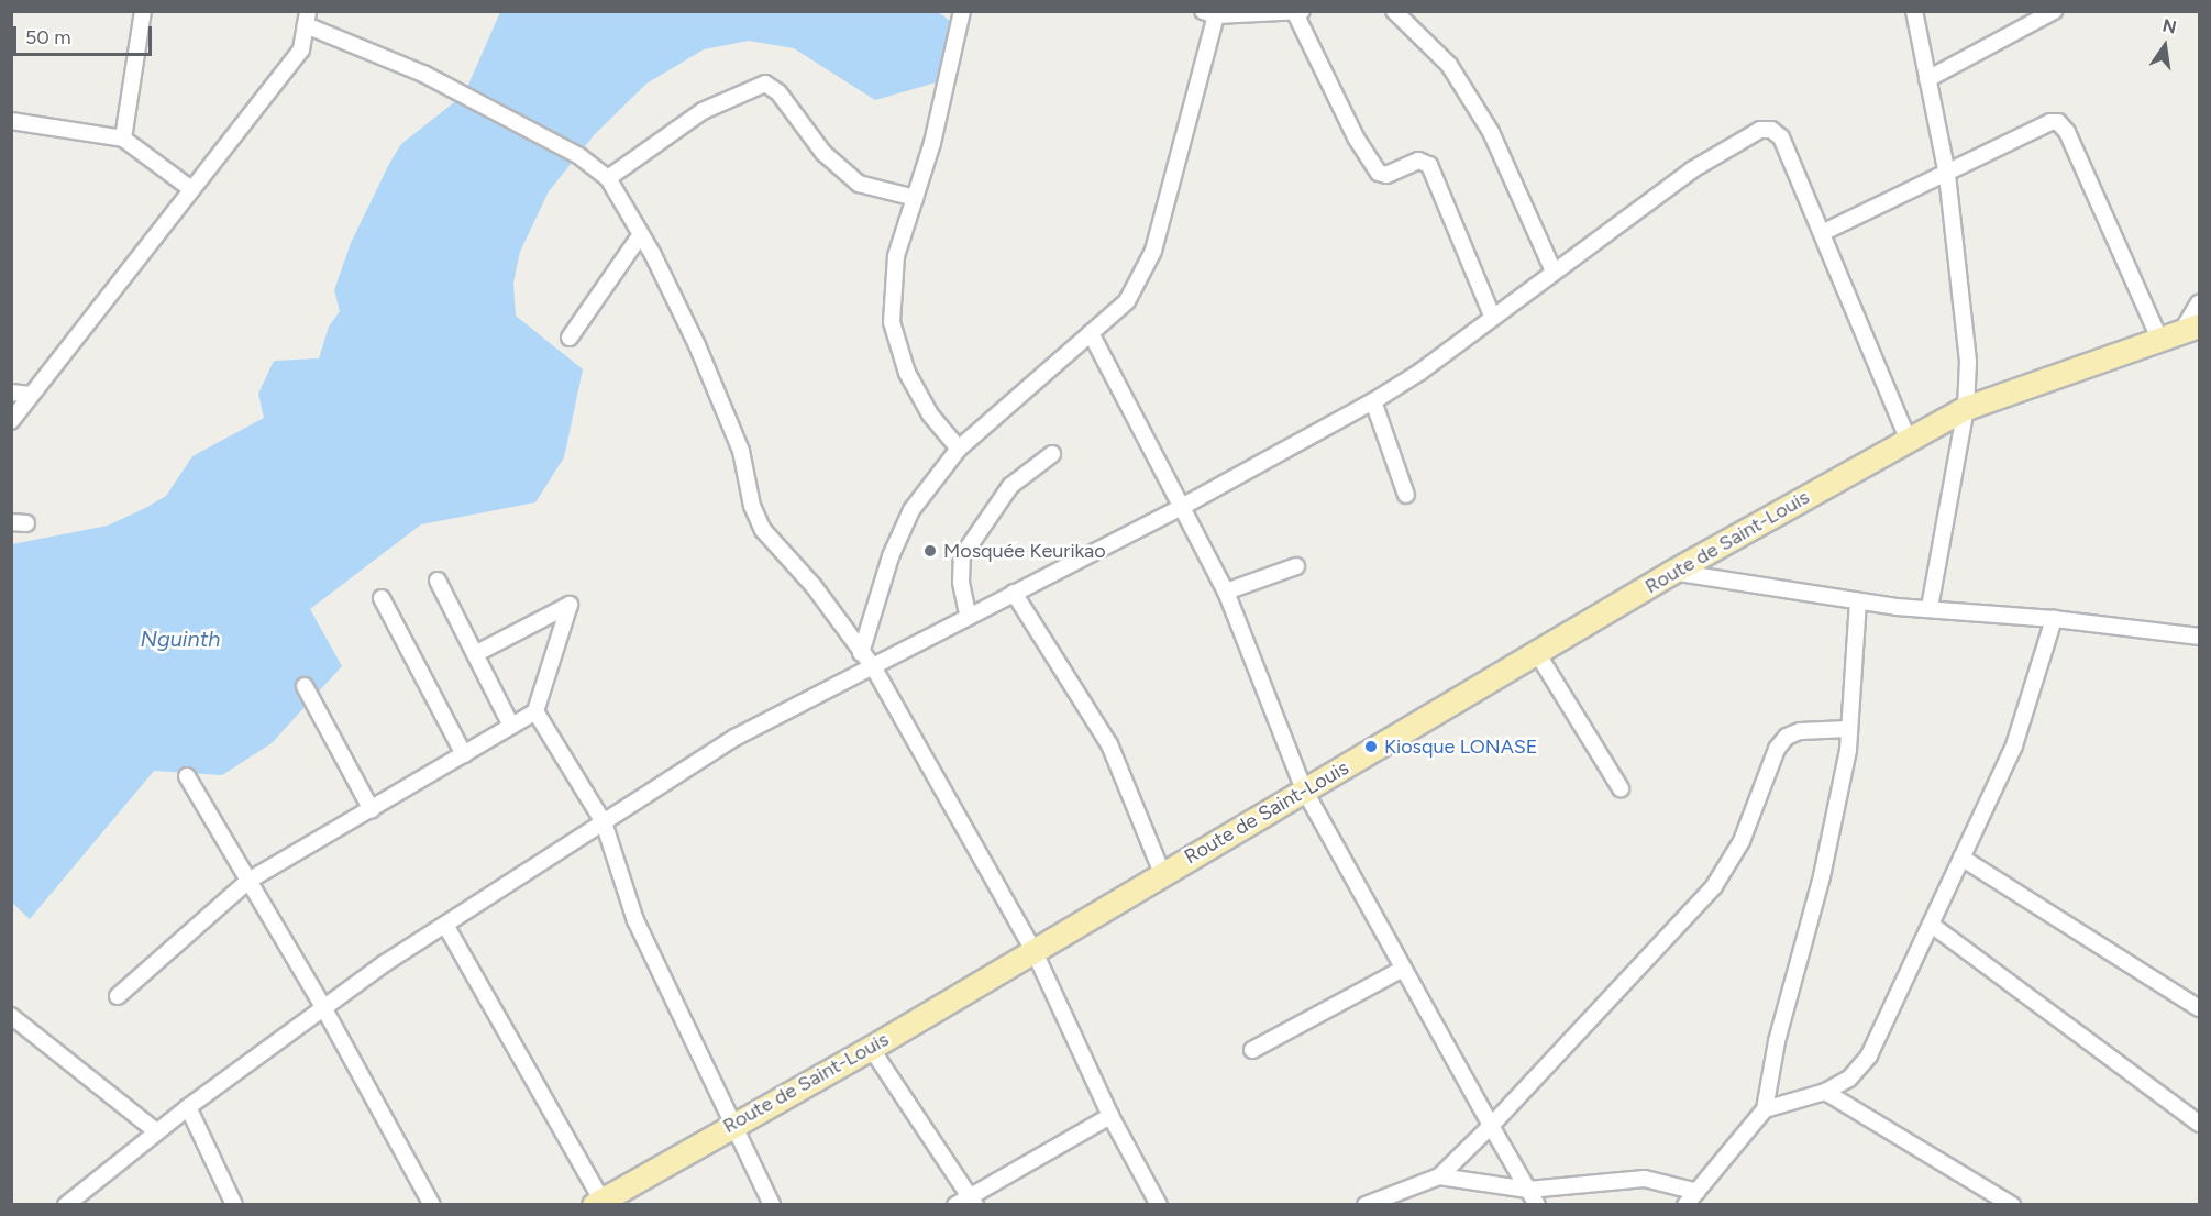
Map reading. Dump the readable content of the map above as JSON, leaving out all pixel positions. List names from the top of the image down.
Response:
{
  "streets": {
    "main road": ["Route de Saint-Louis"]
  },
  "water": ["Nguinth"],
  "places": ["Mosquée Keurikao", "Kiosque LONASE"],
  "scale_bar": "50 m",
  "north": "top"
}
